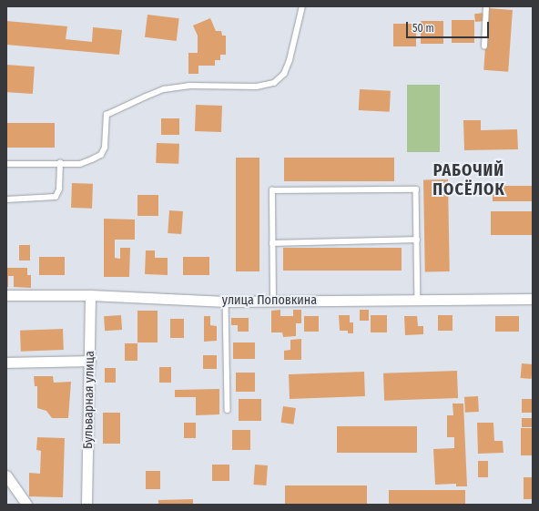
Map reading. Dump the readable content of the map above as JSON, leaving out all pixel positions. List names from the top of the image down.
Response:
{
  "streets": {
    "street": ["улица Поповкина", "Бульварная улица"]
  },
  "crossings": [
    ["улица Поповкина", "Бульварная улица"]
  ],
  "districts": ["РАБОЧИЙ ПОСЁЛОК"],
  "scale_bar": "50 m"
}
